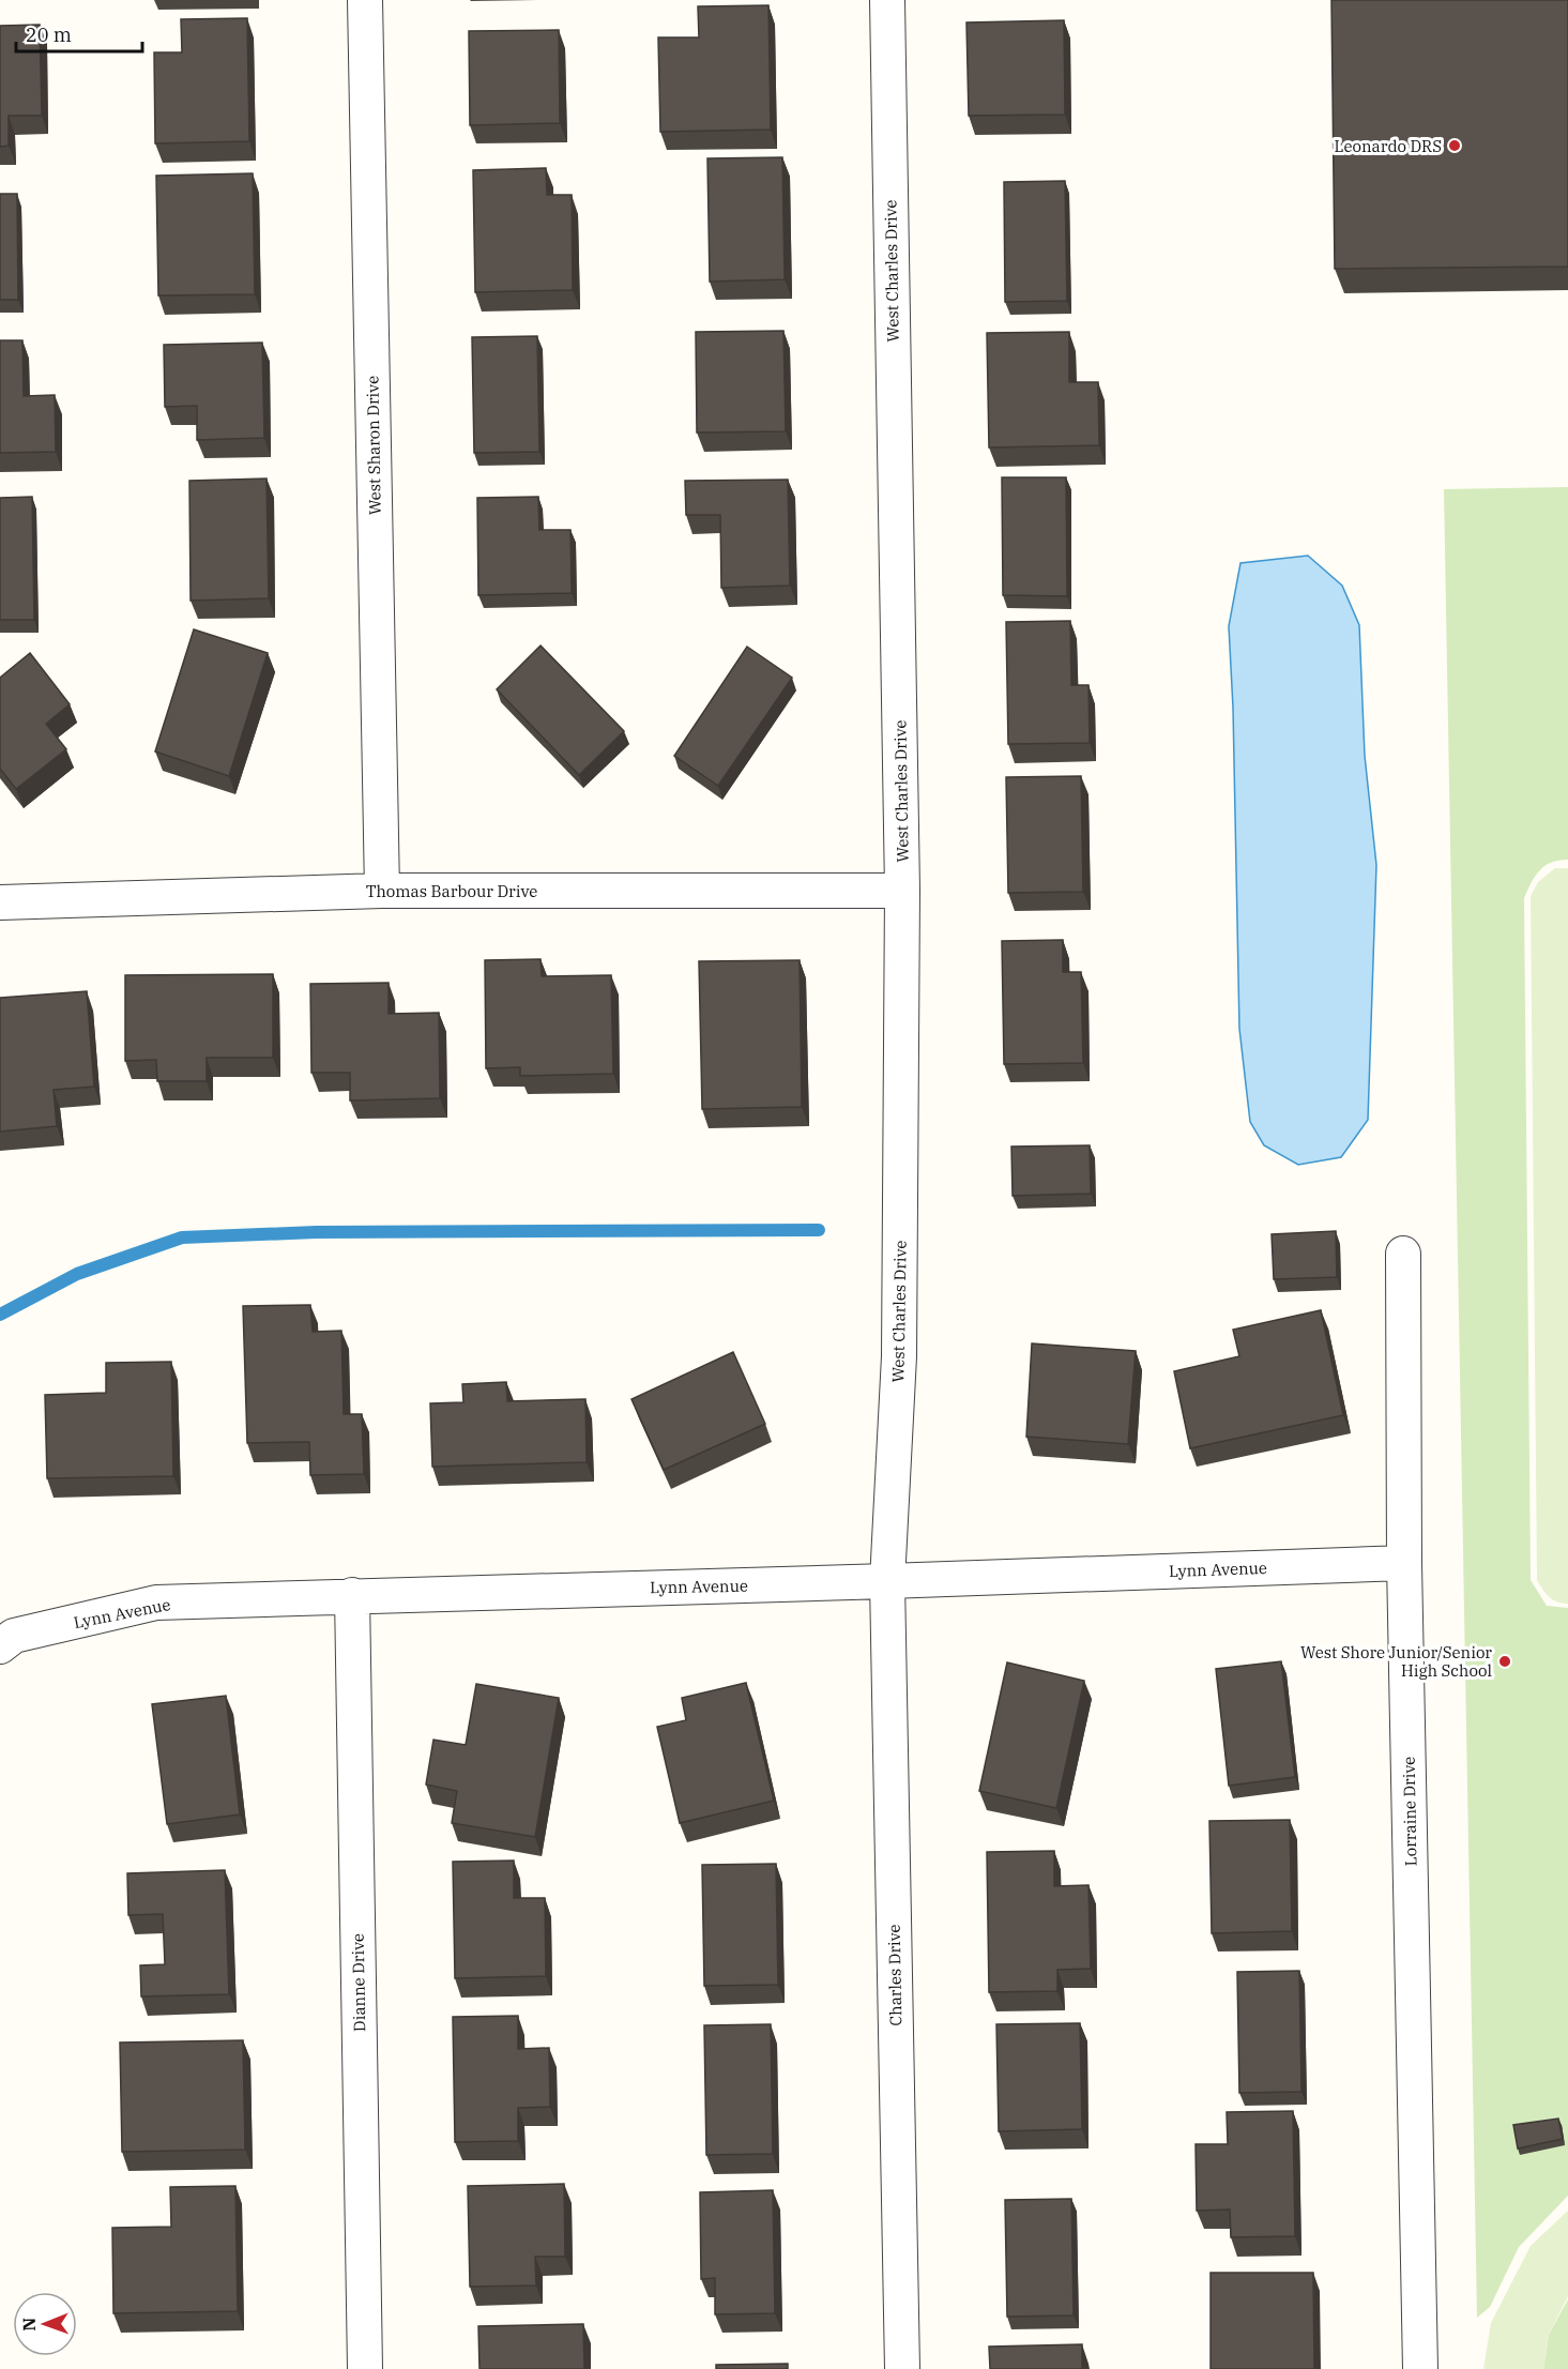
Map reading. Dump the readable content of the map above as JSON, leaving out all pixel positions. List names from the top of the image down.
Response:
{
  "streets": {
    "street": [
      "West Charles Drive",
      "West Sharon Drive",
      "Thomas Barbour Drive",
      "Lynn Avenue",
      "Lorraine Drive",
      "Charles Drive",
      "Dianne Drive"
    ]
  },
  "crossings": [
    ["West Charles Drive", "Thomas Barbour Drive"],
    ["West Charles Drive", "Lynn Avenue"],
    ["West Charles Drive", "Charles Drive"],
    ["West Sharon Drive", "Thomas Barbour Drive"],
    ["Lynn Avenue", "Lorraine Drive"],
    ["Lynn Avenue", "Charles Drive"],
    ["Lynn Avenue", "Dianne Drive"]
  ],
  "places": ["Leonardo DRS", "West Shore Junior/Senior High School"],
  "scale_bar": "20 m",
  "north": "left"
}
